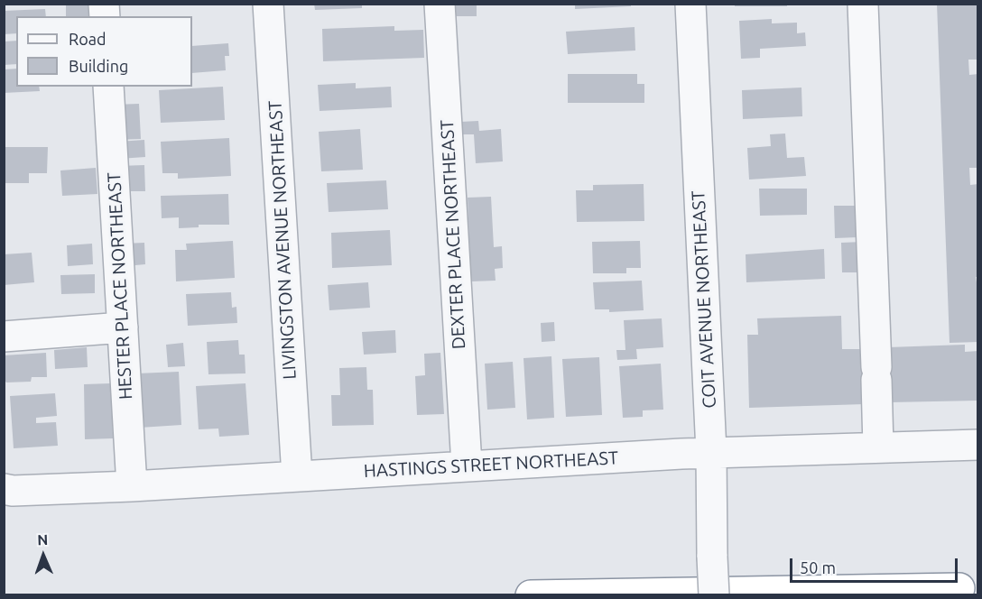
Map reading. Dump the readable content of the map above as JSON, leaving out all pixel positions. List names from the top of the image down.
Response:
{
  "streets": {
    "street": [
      "DEXTER PLACE NORTHEAST",
      "LIVINGSTON AVENUE NORTHEAST",
      "HESTER PLACE NORTHEAST",
      "COIT AVENUE NORTHEAST",
      "HASTINGS STREET NORTHEAST"
    ]
  },
  "crossings": [
    ["DEXTER PLACE NORTHEAST", "HASTINGS STREET NORTHEAST"],
    ["LIVINGSTON AVENUE NORTHEAST", "HASTINGS STREET NORTHEAST"],
    ["HESTER PLACE NORTHEAST", "HASTINGS STREET NORTHEAST"],
    ["COIT AVENUE NORTHEAST", "HASTINGS STREET NORTHEAST"]
  ],
  "legend": ["Road", "Building"],
  "scale_bar": "50 m",
  "north": "top"
}
